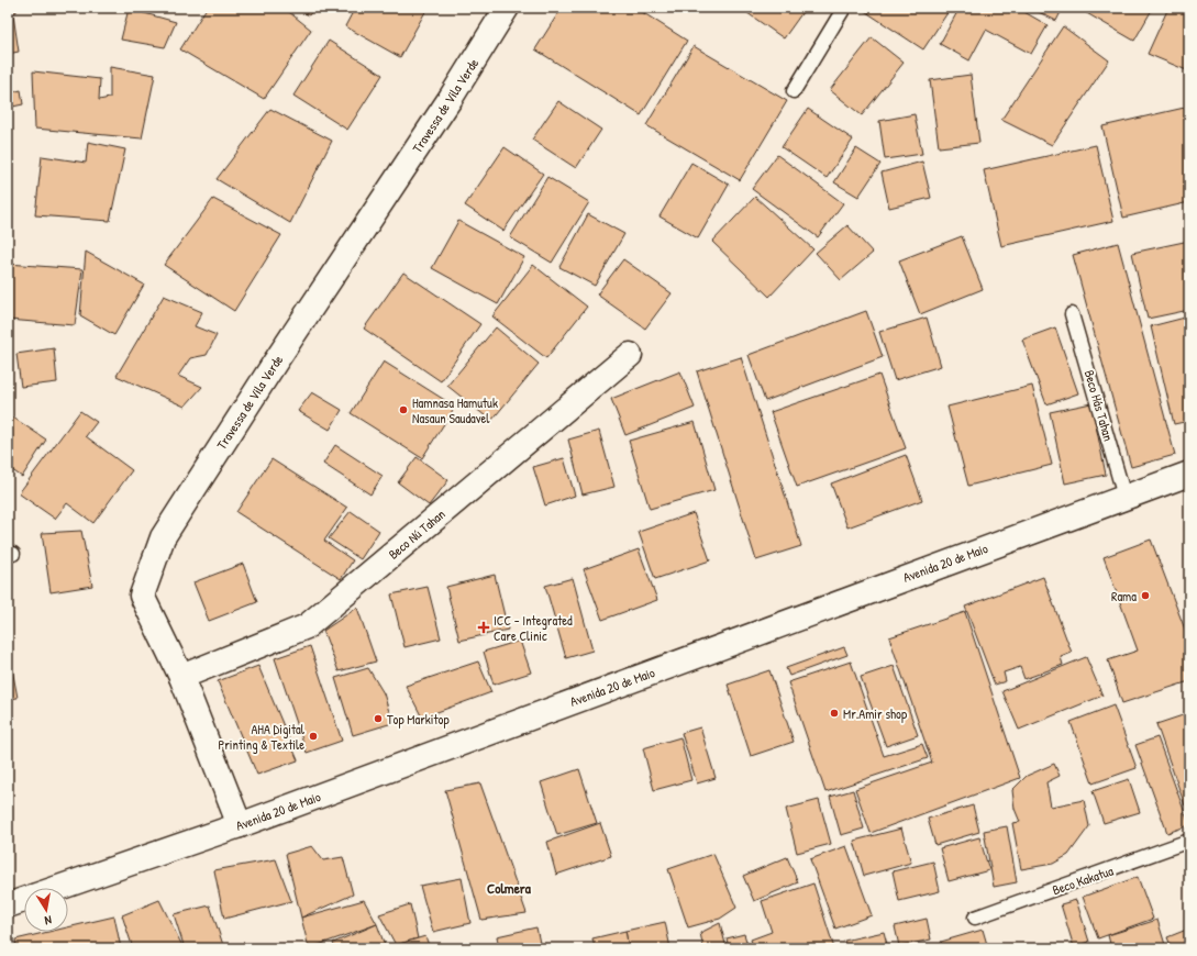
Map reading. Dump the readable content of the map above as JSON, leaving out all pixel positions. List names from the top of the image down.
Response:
{
  "streets": {
    "street": ["Travessa de Vila Verde", "Beco Nú Tahan", "Avenida 20 de Maio"],
    "lane": ["Beco Hás Tahan", "Beco Kakatua"]
  },
  "crossings": [
    ["Travessa de Vila Verde", "Beco Nú Tahan"],
    ["Travessa de Vila Verde", "Avenida 20 de Maio"],
    ["Beco Hás Tahan", "Avenida 20 de Maio"]
  ],
  "districts": ["Colmera"],
  "places": {
    "other": [
      "Hamnasa Hamutuk Nasaun Saudavel",
      "Rama",
      "Mr.Amir shop",
      "Top Markitop",
      "AHA Digital Printing & Textile"
    ],
    "health": ["ICC - Integrated Care Clinic"]
  },
  "north": "bottom"
}
